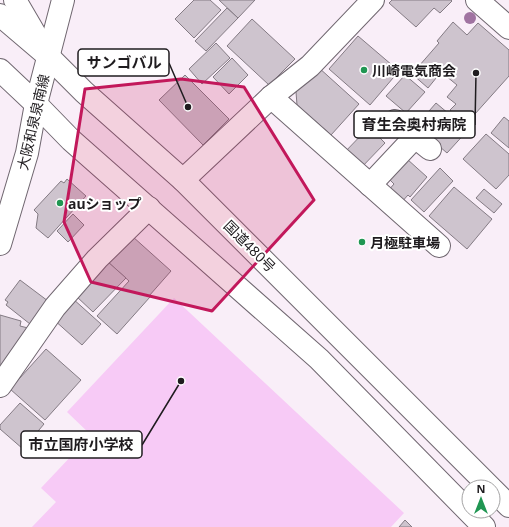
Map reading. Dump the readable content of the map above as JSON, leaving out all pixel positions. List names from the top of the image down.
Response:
{
  "streets": {
    "main road": ["大阪和泉泉南線", "国道480号"]
  },
  "crossings": [
    ["大阪和泉泉南線", "国道480号"]
  ],
  "places": [
    "川崎電気商会",
    "育生会奥村病院",
    "サンゴバル",
    "auショップ",
    "月極駐車場",
    "市立国府小学校"
  ],
  "north": "top"
}
